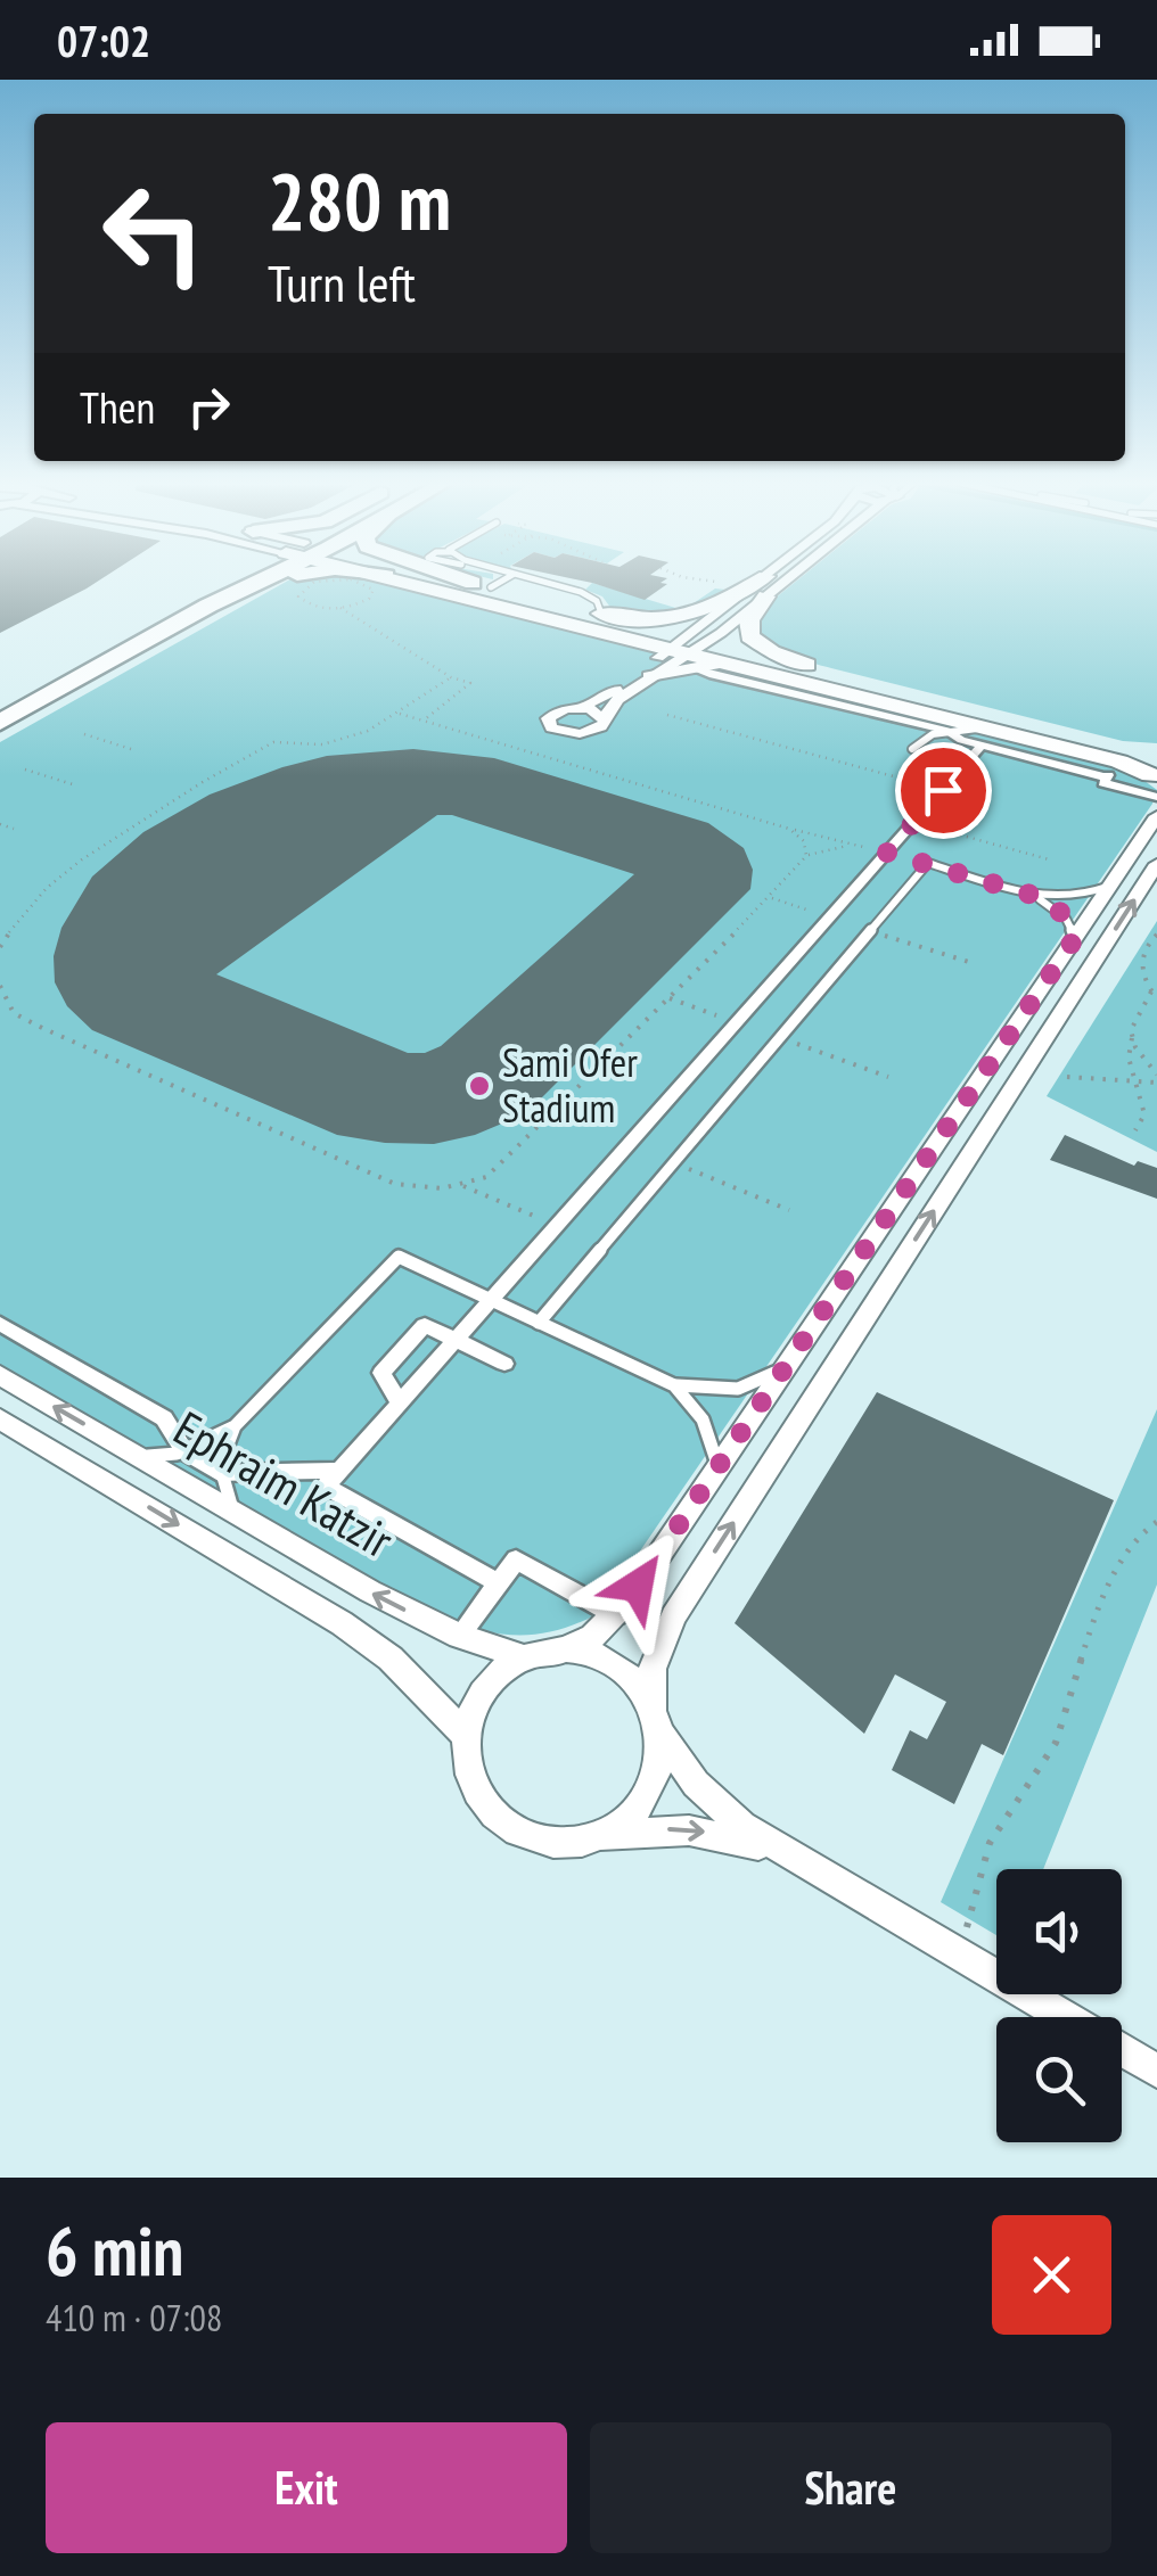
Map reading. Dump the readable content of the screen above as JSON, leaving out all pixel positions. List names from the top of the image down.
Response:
{
  "streets": {
    "street": ["Ephraim Katzir"]
  },
  "places": ["Sami Ofer Stadium"],
  "page": {
    "status": "07:02",
    "turn": ["280 m", "Turn left"],
    "then": "Then",
    "heading": ["6 min", "410 m · 07:08"],
    "buttons": ["Exit", "Share"]
  }
}
